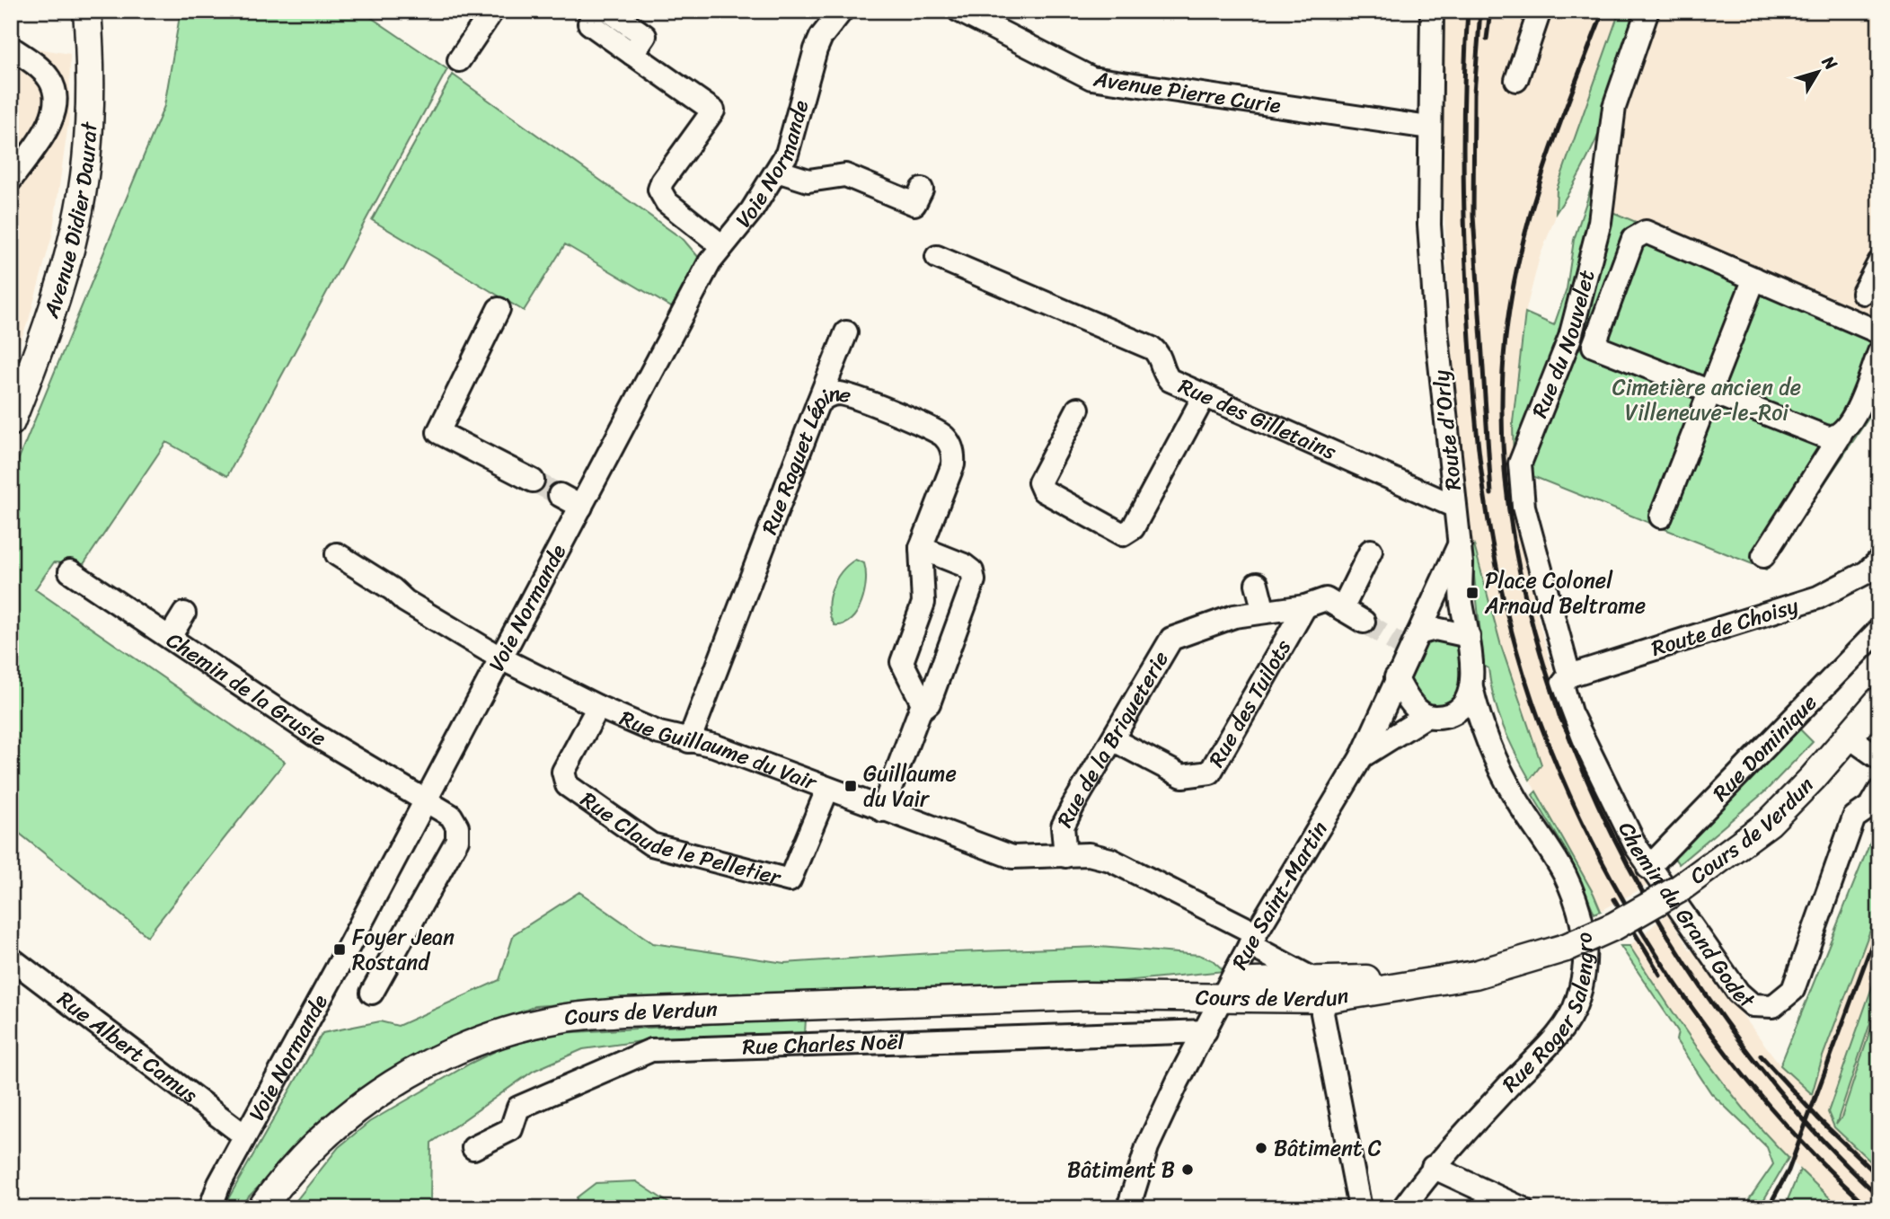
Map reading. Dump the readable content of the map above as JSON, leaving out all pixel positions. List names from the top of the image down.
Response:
{
  "streets": {
    "main road": ["Avenue Didier Daurat", "Cours de Verdun"],
    "street": [
      "Avenue Pierre Curie",
      "Voie Normande",
      "Rue du Nouvelet",
      "Rue des Gilletains",
      "Route d'Orly",
      "Rue Raguet Lépine",
      "Route de Choisy",
      "Chemin de la Grusie",
      "Rue des Tuilots",
      "Rue de la Briqueterie",
      "Rue Dominique",
      "Rue Guillaume du Vair",
      "Rue Claude le Pelletier",
      "Rue Saint-Martin",
      "Chemin du Grand Godet",
      "Rue Roger Salengro",
      "Rue Charles Noël",
      "Rue Albert Camus"
    ]
  },
  "crossings": [
    ["Avenue Pierre Curie", "Route d'Orly"],
    ["Voie Normande", "Chemin de la Grusie"],
    ["Voie Normande", "Rue Guillaume du Vair"],
    ["Voie Normande", "Rue Albert Camus"],
    ["Rue du Nouvelet", "Route de Choisy"],
    ["Rue du Nouvelet", "Chemin du Grand Godet"],
    ["Rue des Gilletains", "Route d'Orly"],
    ["Route d'Orly", "Rue Saint-Martin"],
    ["Route d'Orly", "Rue Roger Salengro"],
    ["Rue Raguet Lépine", "Rue Guillaume du Vair"],
    ["Route de Choisy", "Chemin du Grand Godet"],
    ["Rue des Tuilots", "Rue de la Briqueterie"],
    ["Rue de la Briqueterie", "Rue Guillaume du Vair"],
    ["Rue Dominique", "Chemin du Grand Godet"],
    ["Rue Guillaume du Vair", "Cours de Verdun"],
    ["Rue Guillaume du Vair", "Rue Claude le Pelletier"],
    ["Rue Guillaume du Vair", "Rue Saint-Martin"],
    ["Cours de Verdun", "Rue Saint-Martin"],
    ["Rue Saint-Martin", "Rue Roger Salengro"],
    ["Rue Saint-Martin", "Rue Charles Noël"]
  ],
  "parks": ["Cimetière ancien de Villeneuve-le-Roi"],
  "places": {
    "transit": ["Place Colonel Arnaud Beltrame", "Guillaume du Vair", "Foyer Jean Rostand"],
    "other": ["Bâtiment C", "Bâtiment B"]
  },
  "north": "top right"
}
